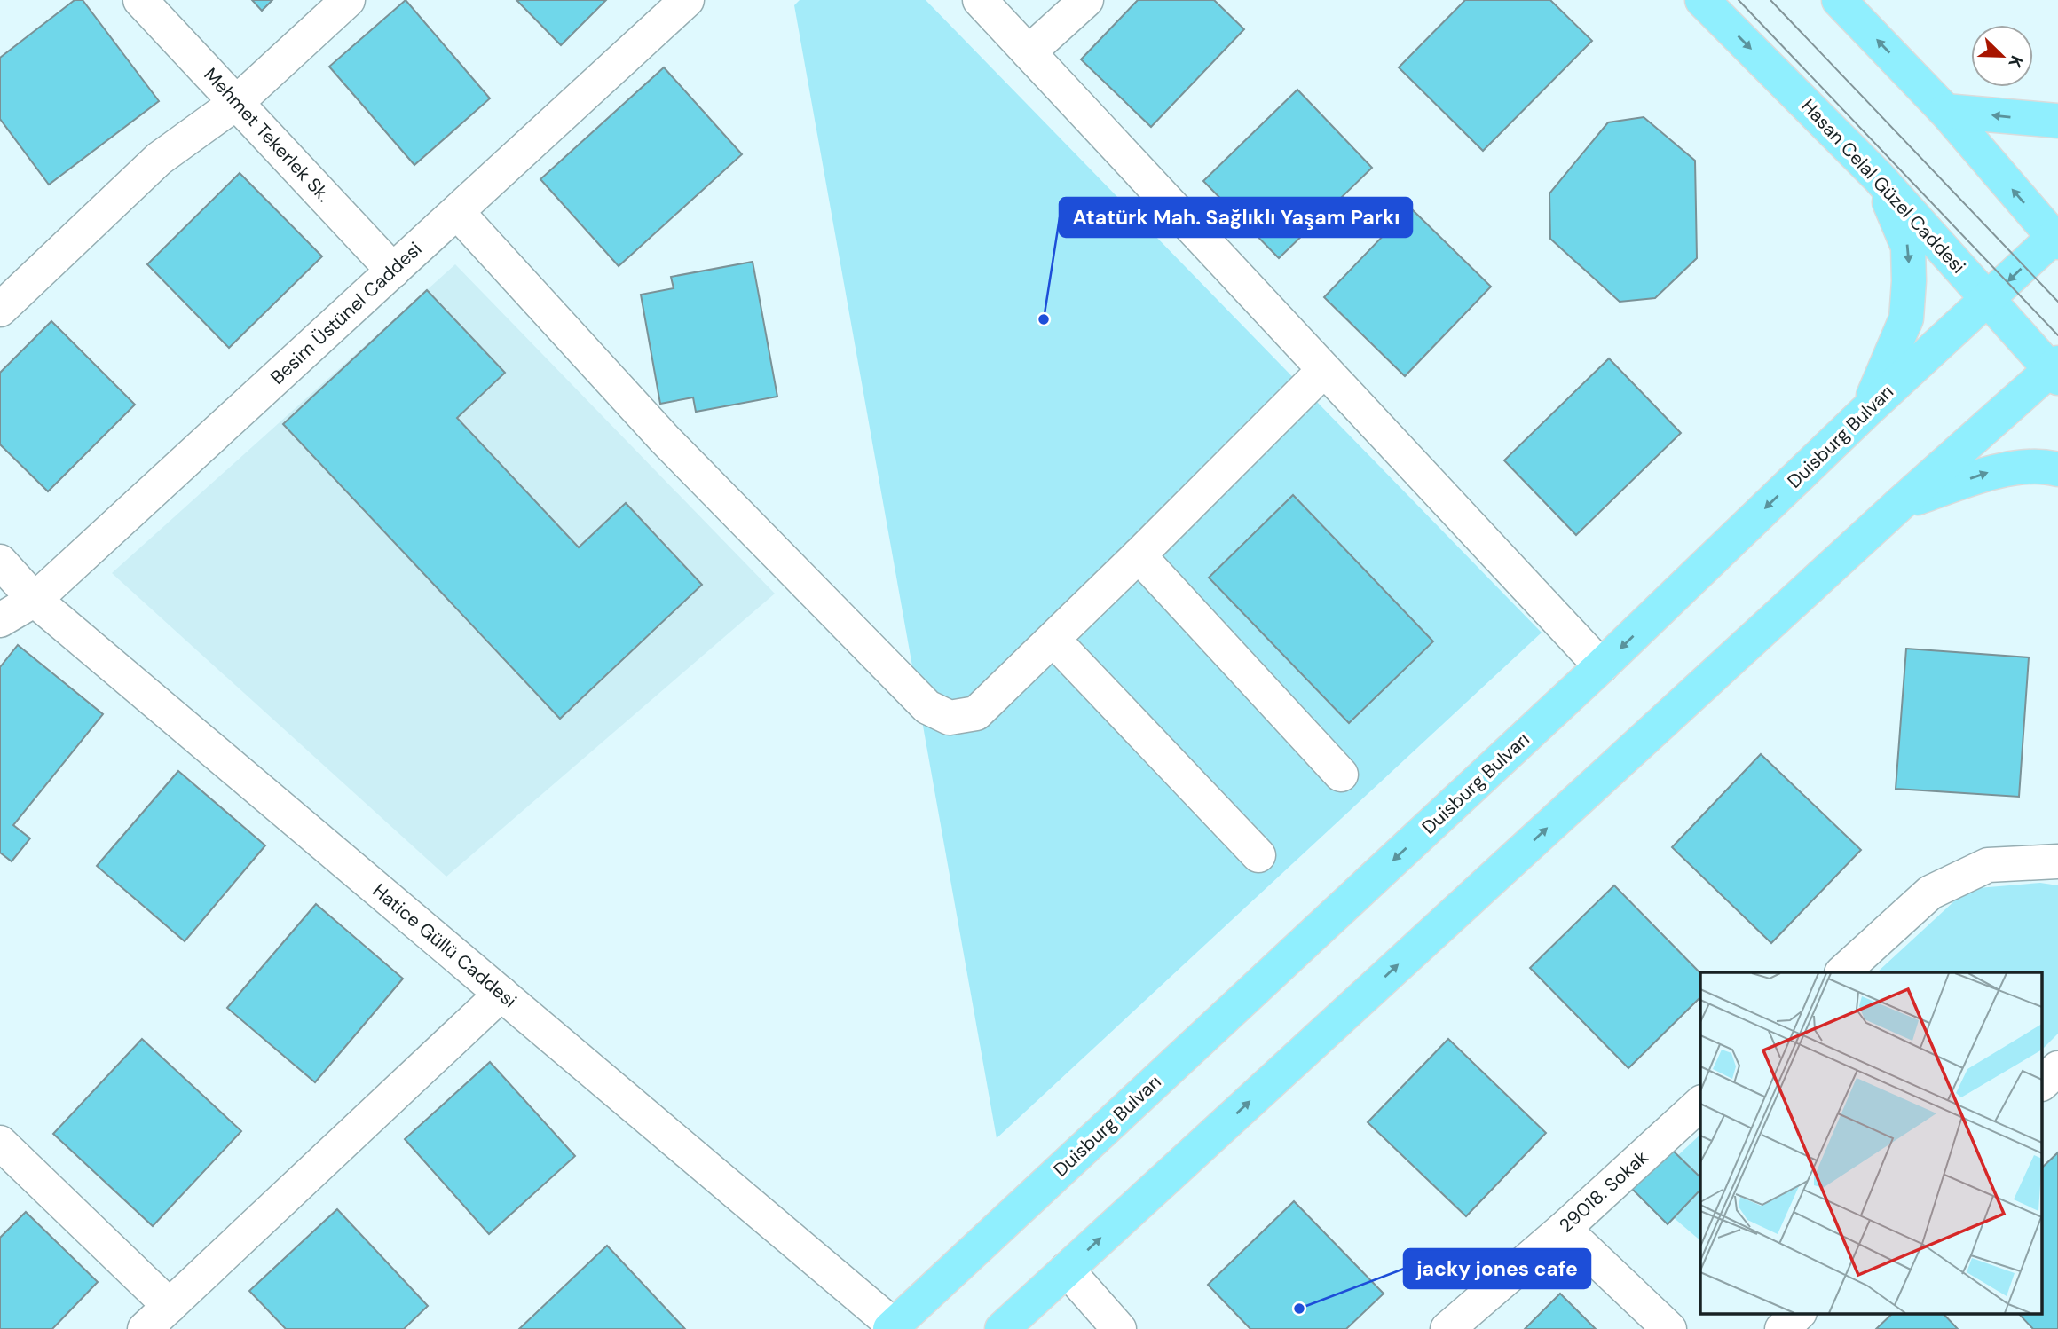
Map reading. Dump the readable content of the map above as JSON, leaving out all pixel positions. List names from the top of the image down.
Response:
{
  "streets": {
    "main road": ["Hasan Celal Güzel Caddesi", "Duisburg Bulvarı"],
    "street": [
      "Mehmet Tekerlek Sk.",
      "Besim Üstünel Caddesi",
      "Hatice Güllü Caddesi",
      "29018. Sokak"
    ]
  },
  "crossings": [
    ["Mehmet Tekerlek Sk.", "Besim Üstünel Caddesi"],
    ["Hasan Celal Güzel Caddesi", "Duisburg Bulvarı"],
    ["Besim Üstünel Caddesi", "Hatice Güllü Caddesi"],
    ["Duisburg Bulvarı", "Hatice Güllü Caddesi"]
  ],
  "places": ["Atatürk Mah. Sağlıklı Yaşam Parkı", "jacky jones cafe"],
  "north": "bottom right"
}
